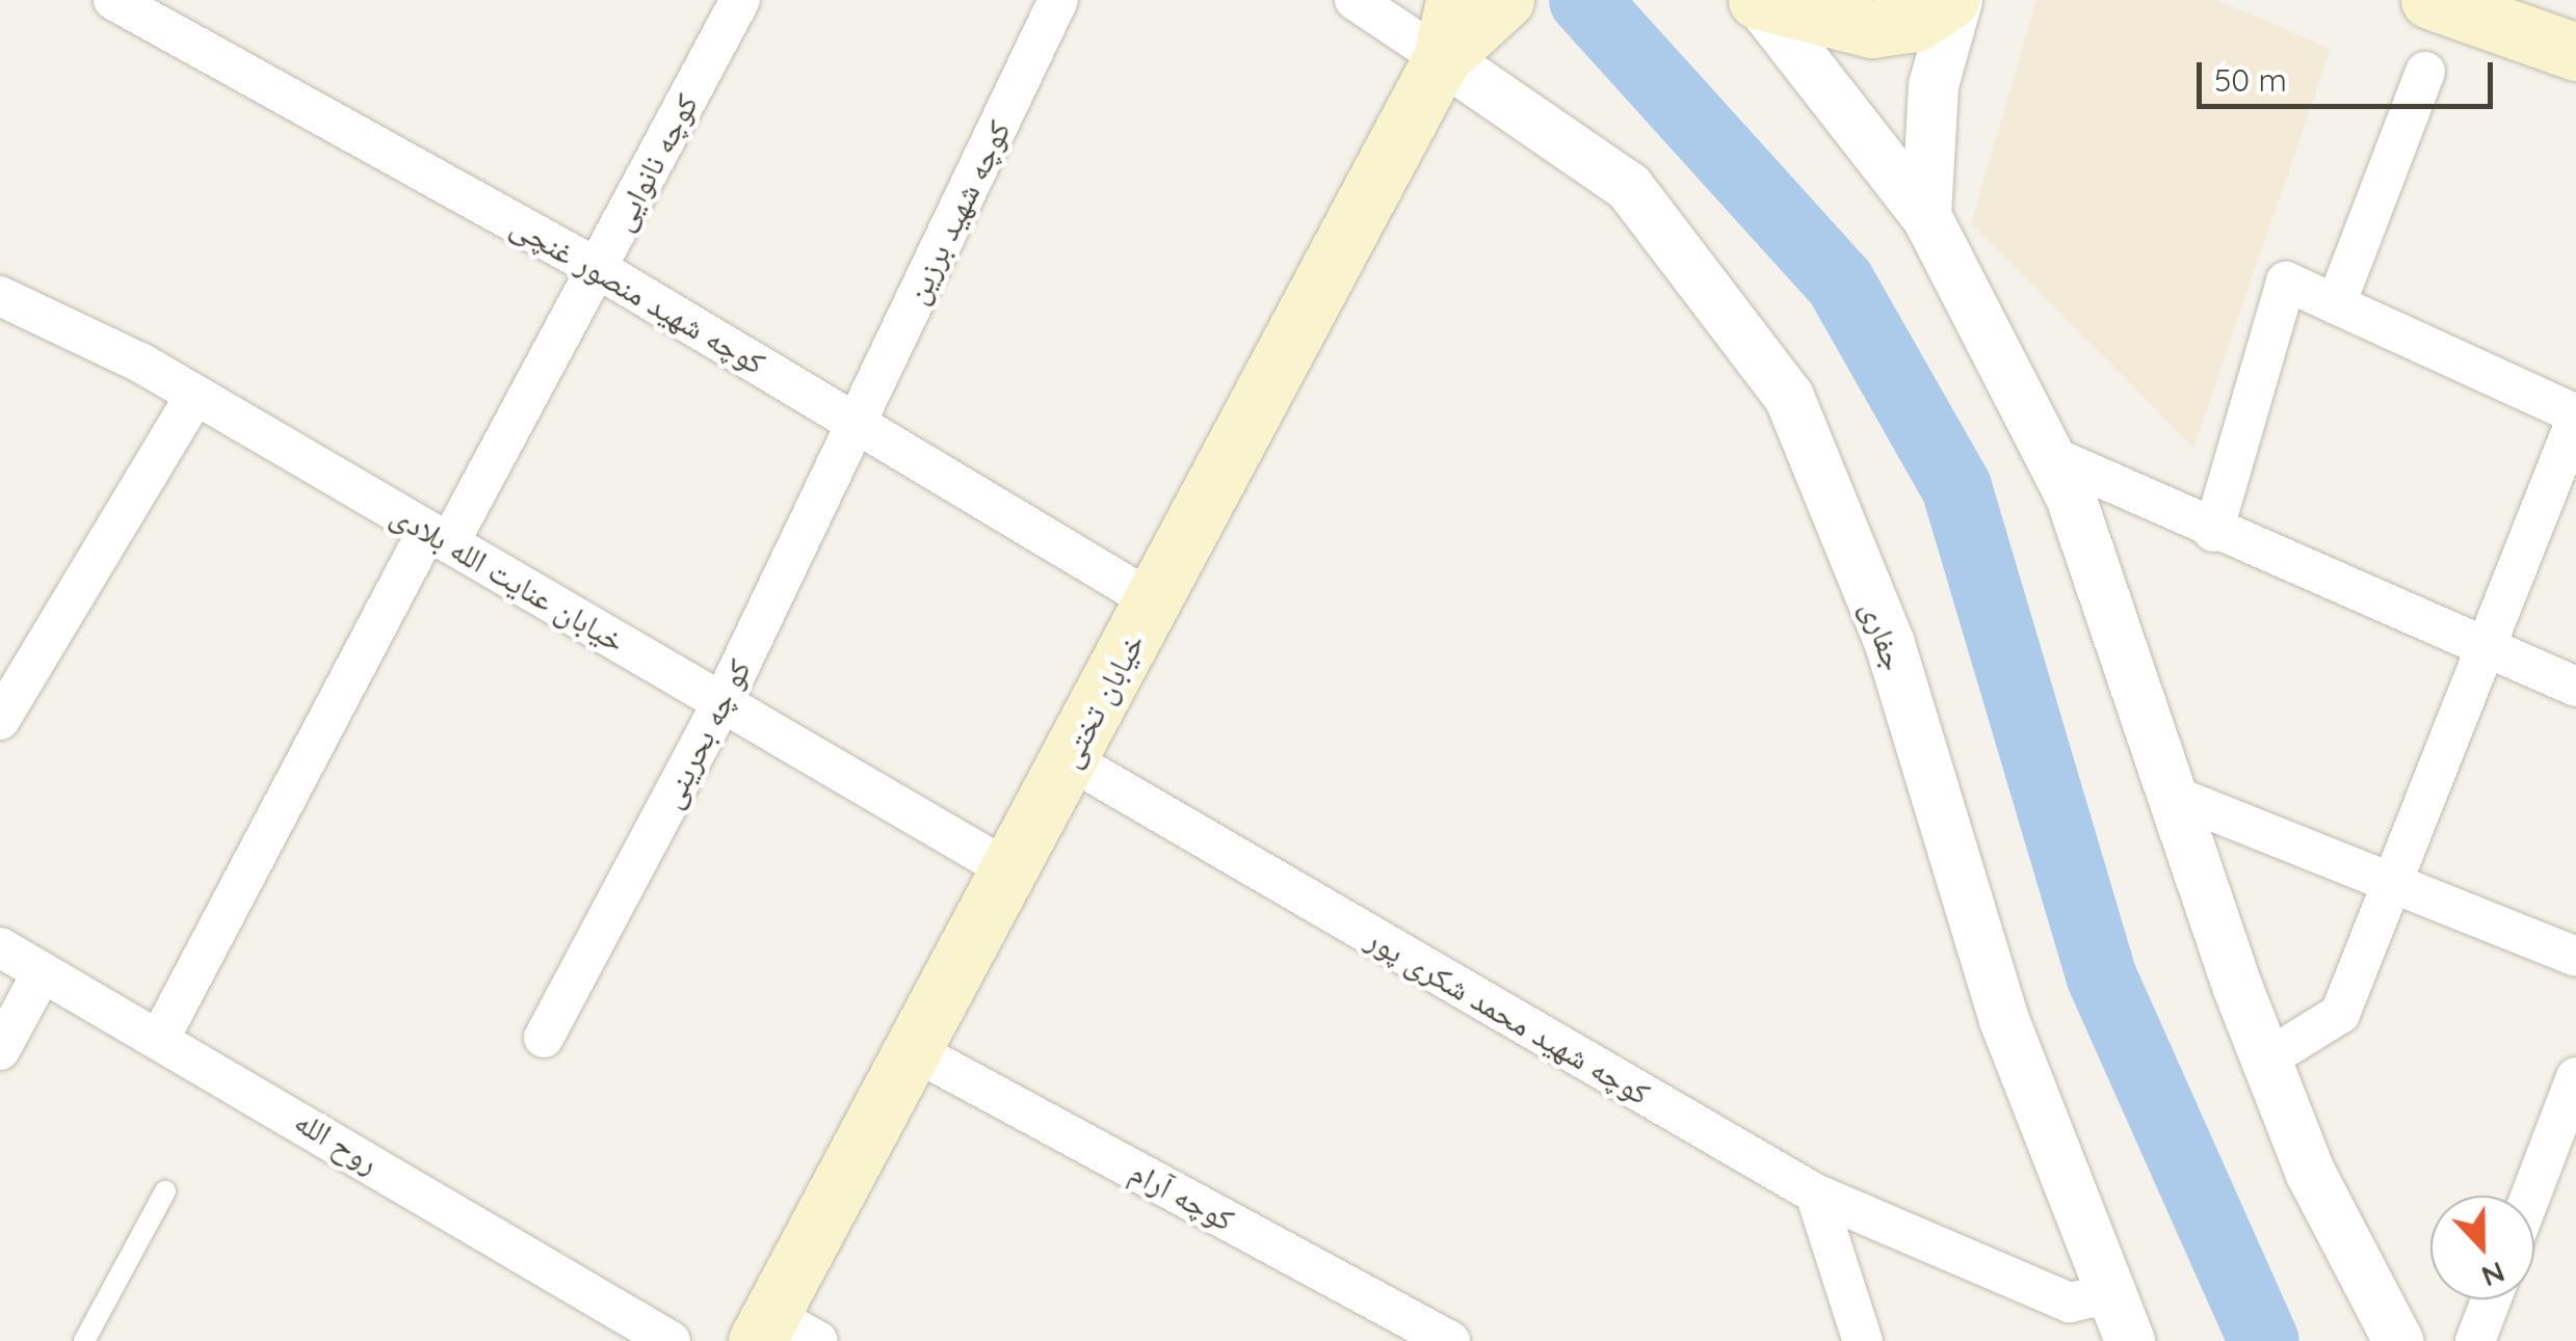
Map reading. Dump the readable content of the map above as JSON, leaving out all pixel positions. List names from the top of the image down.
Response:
{
  "streets": {
    "main road": ["خیابان تختی"],
    "street": [
      "کوچه نانوایی",
      "کوچه شهید برزین",
      "کوچه شهید منصور غنچی",
      "خیابان عنایت الله بلادی",
      "جفاری",
      "کو چه بحرینی",
      "کوچه شهید محمد شکری پور",
      "روح الله",
      "کوچه آرام"
    ]
  },
  "crossings": [
    ["کوچه نانوایی", "کوچه شهید منصور غنچی"],
    ["کوچه نانوایی", "خیابان عنایت الله بلادی"],
    ["کوچه نانوایی", "روح الله"],
    ["کوچه شهید برزین", "کوچه شهید منصور غنچی"],
    ["کوچه شهید برزین", "کو چه بحرینی"],
    ["کوچه شهید منصور غنچی", "خیابان تختی"],
    ["کوچه شهید منصور غنچی", "کو چه بحرینی"],
    ["خیابان عنایت الله بلادی", "خیابان تختی"],
    ["خیابان عنایت الله بلادی", "کو چه بحرینی"],
    ["جفاری", "خیابان تختی"],
    ["جفاری", "کوچه شهید محمد شکری پور"],
    ["خیابان تختی", "کوچه شهید محمد شکری پور"],
    ["خیابان تختی", "کوچه آرام"]
  ],
  "scale_bar": "50 m",
  "north": "bottom"
}
